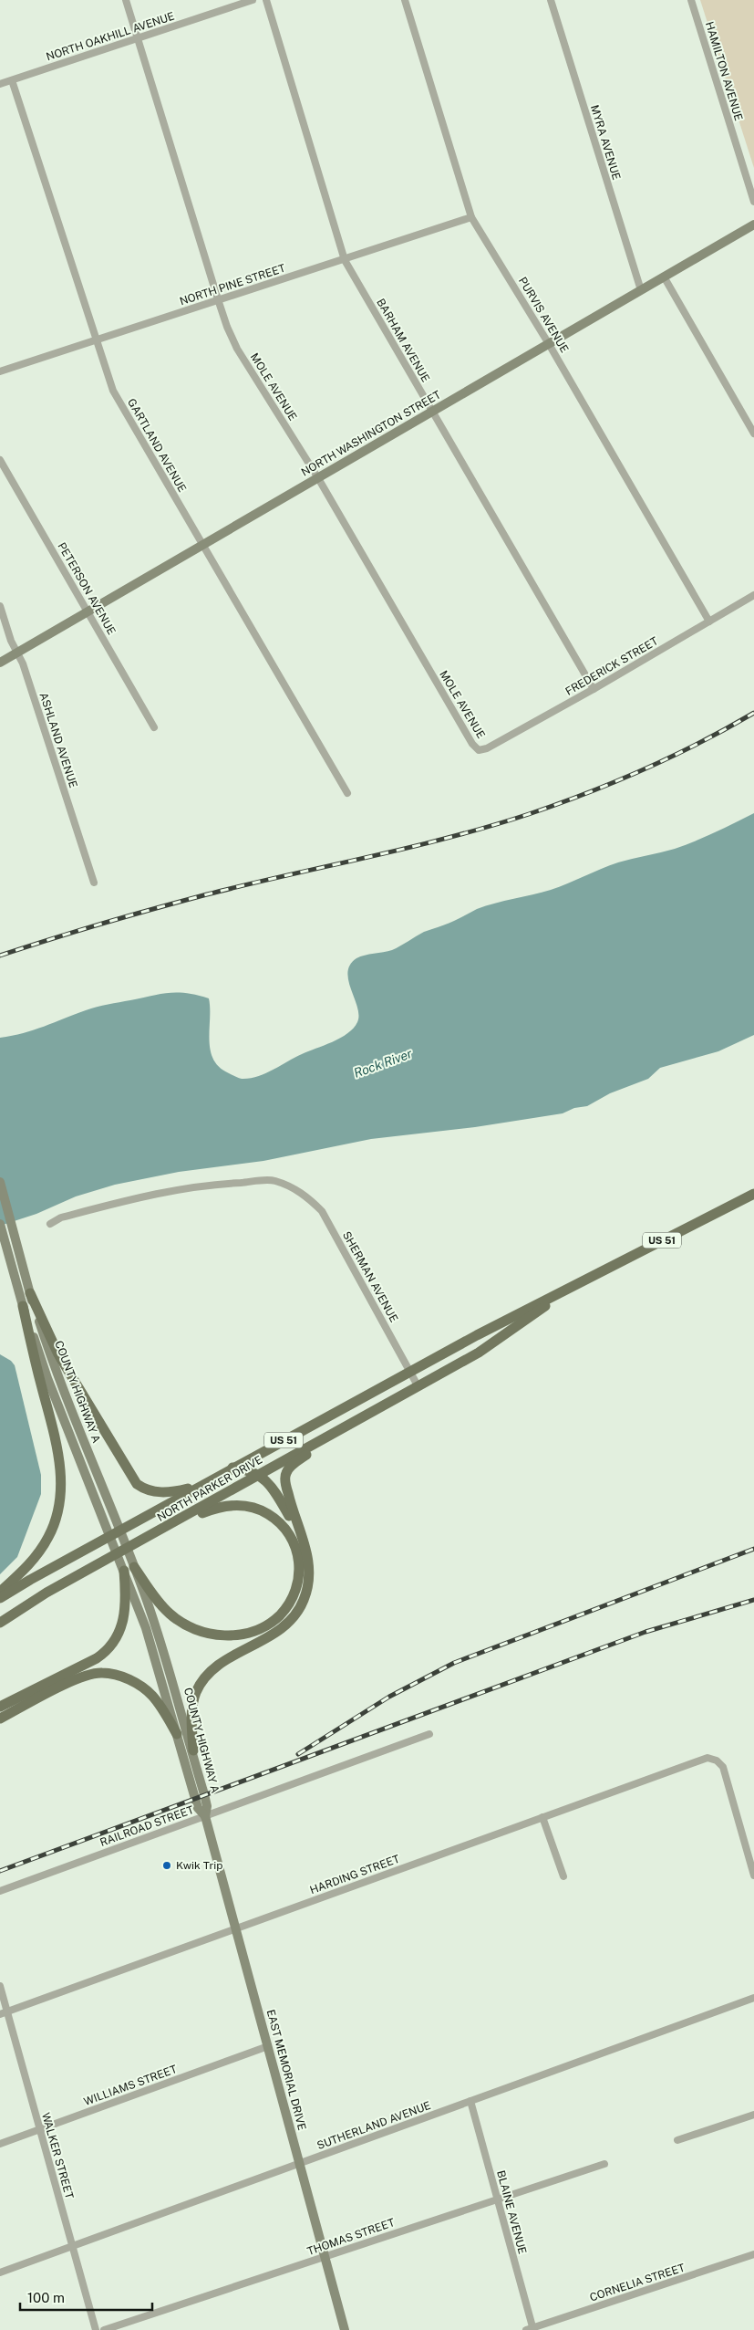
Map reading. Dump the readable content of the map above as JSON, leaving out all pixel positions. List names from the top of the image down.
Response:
{
  "streets": {
    "main road": [
      "NORTH WASHINGTON STREET",
      "US 51",
      "COUNTY HIGHWAY A",
      "NORTH PARKER DRIVE",
      "EAST MEMORIAL DRIVE"
    ],
    "street": [
      "NORTH OAKHILL AVENUE",
      "HAMILTON AVENUE",
      "MYRA AVENUE",
      "NORTH PINE STREET",
      "PURVIS AVENUE",
      "BARHAM AVENUE",
      "MOLE AVENUE",
      "GARTLAND AVENUE",
      "PETERSON AVENUE",
      "FREDERICK STREET",
      "ASHLAND AVENUE",
      "SHERMAN AVENUE",
      "RAILROAD STREET",
      "HARDING STREET",
      "WILLIAMS STREET",
      "SUTHERLAND AVENUE",
      "WALKER STREET",
      "BLAINE AVENUE",
      "THOMAS STREET",
      "CORNELIA STREET"
    ]
  },
  "crossings": [
    ["NORTH OAKHILL AVENUE", "MOLE AVENUE"],
    ["NORTH OAKHILL AVENUE", "GARTLAND AVENUE"],
    ["MYRA AVENUE", "NORTH WASHINGTON STREET"],
    ["NORTH PINE STREET", "PURVIS AVENUE"],
    ["NORTH PINE STREET", "BARHAM AVENUE"],
    ["NORTH PINE STREET", "MOLE AVENUE"],
    ["NORTH PINE STREET", "GARTLAND AVENUE"],
    ["PURVIS AVENUE", "NORTH WASHINGTON STREET"],
    ["PURVIS AVENUE", "FREDERICK STREET"],
    ["BARHAM AVENUE", "NORTH WASHINGTON STREET"],
    ["BARHAM AVENUE", "FREDERICK STREET"],
    ["MOLE AVENUE", "NORTH WASHINGTON STREET"],
    ["MOLE AVENUE", "FREDERICK STREET"],
    ["NORTH WASHINGTON STREET", "GARTLAND AVENUE"],
    ["NORTH WASHINGTON STREET", "PETERSON AVENUE"],
    ["NORTH WASHINGTON STREET", "ASHLAND AVENUE"],
    ["SHERMAN AVENUE", "NORTH PARKER DRIVE"],
    ["COUNTY HIGHWAY A", "RAILROAD STREET"],
    ["COUNTY HIGHWAY A", "EAST MEMORIAL DRIVE"],
    ["RAILROAD STREET", "EAST MEMORIAL DRIVE"],
    ["HARDING STREET", "EAST MEMORIAL DRIVE"],
    ["HARDING STREET", "WALKER STREET"],
    ["EAST MEMORIAL DRIVE", "WILLIAMS STREET"],
    ["EAST MEMORIAL DRIVE", "SUTHERLAND AVENUE"],
    ["EAST MEMORIAL DRIVE", "THOMAS STREET"],
    ["WILLIAMS STREET", "WALKER STREET"],
    ["SUTHERLAND AVENUE", "WALKER STREET"],
    ["SUTHERLAND AVENUE", "BLAINE AVENUE"],
    ["BLAINE AVENUE", "THOMAS STREET"],
    ["BLAINE AVENUE", "CORNELIA STREET"]
  ],
  "water": ["Rock River"],
  "places": ["Kwik Trip"],
  "scale_bar": "100 m"
}
